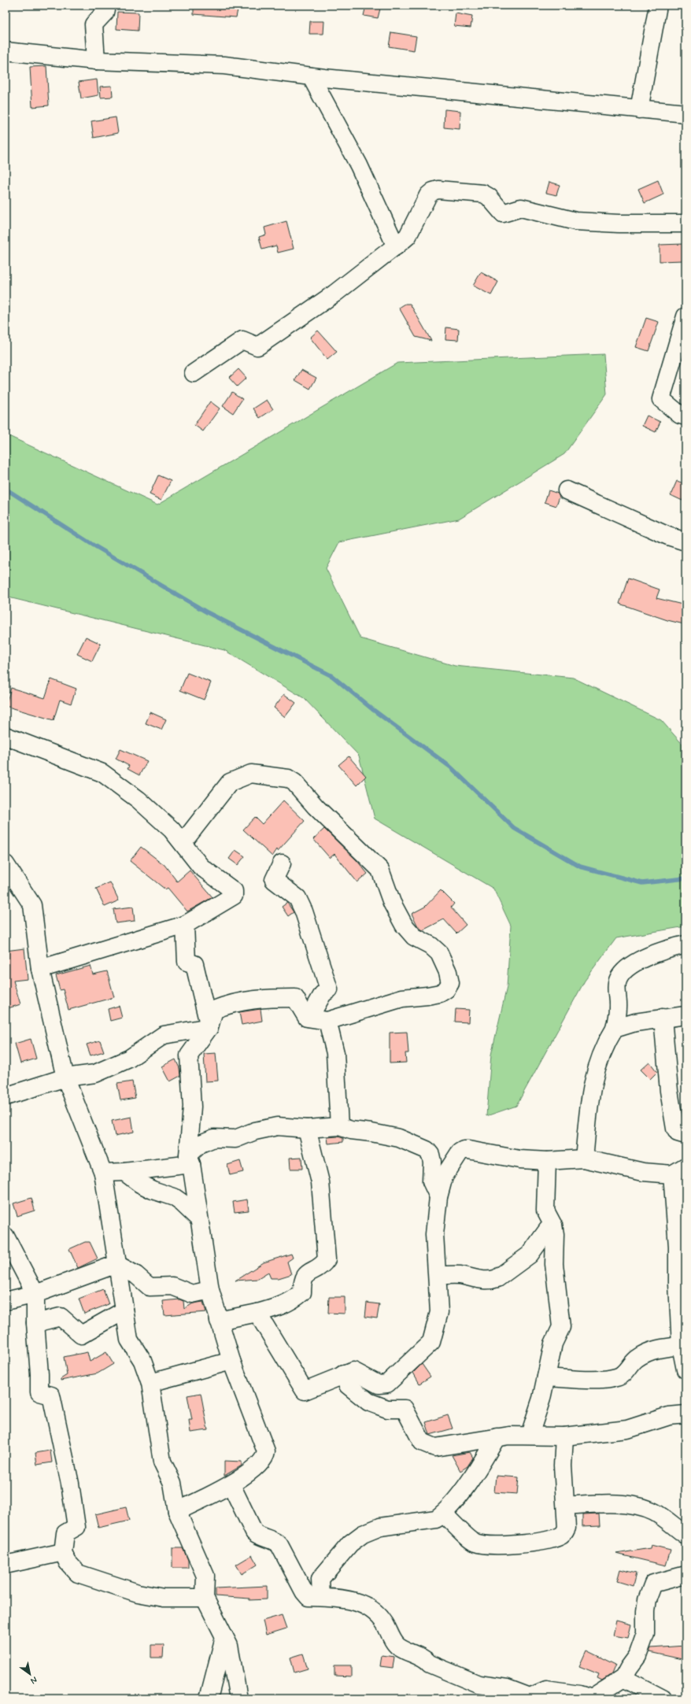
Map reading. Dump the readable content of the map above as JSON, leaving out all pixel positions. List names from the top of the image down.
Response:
{
  "north": "bottom right"
}
